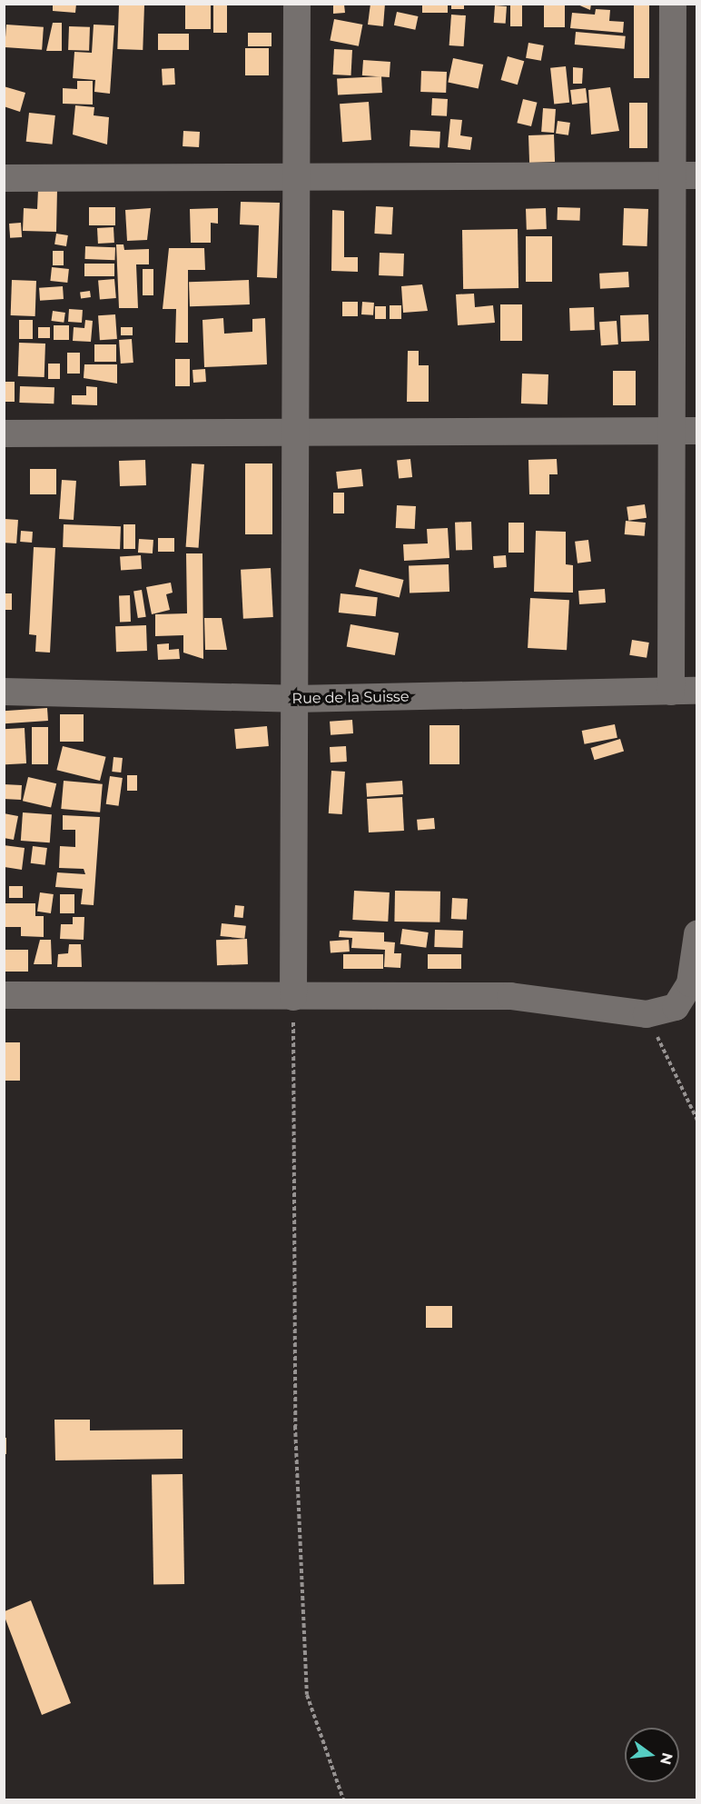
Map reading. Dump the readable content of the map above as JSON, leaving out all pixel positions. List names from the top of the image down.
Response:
{
  "streets": {
    "street": ["Rue de la Suisse"]
  },
  "north": "right"
}
